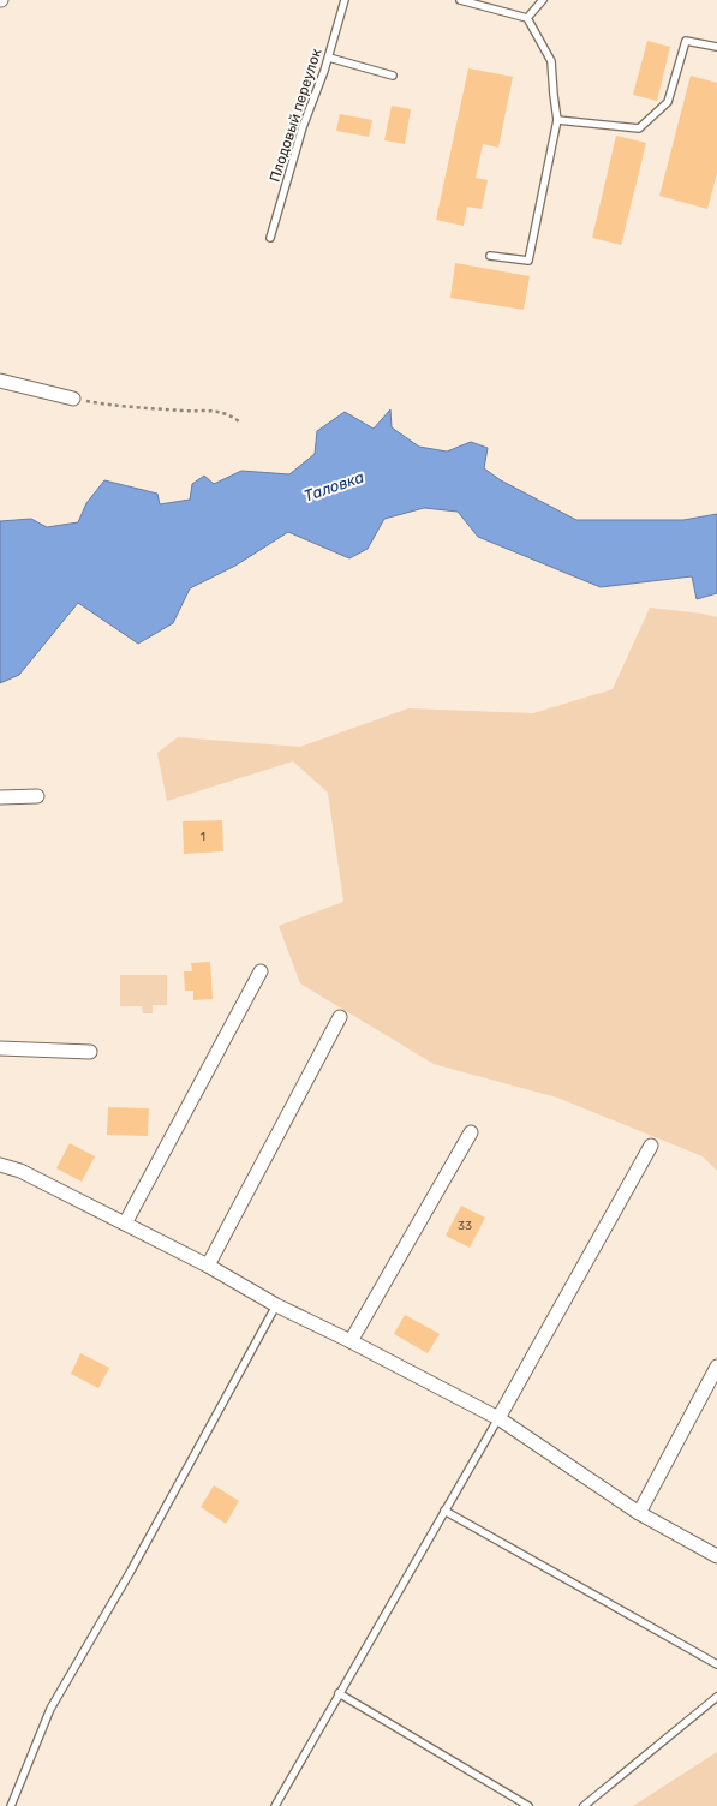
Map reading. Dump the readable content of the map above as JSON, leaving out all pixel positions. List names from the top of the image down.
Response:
{
  "streets": {
    "lane": ["Плодовый переулок"]
  },
  "water": ["Таловка"],
  "house_numbers": ["1", "33"]
}
